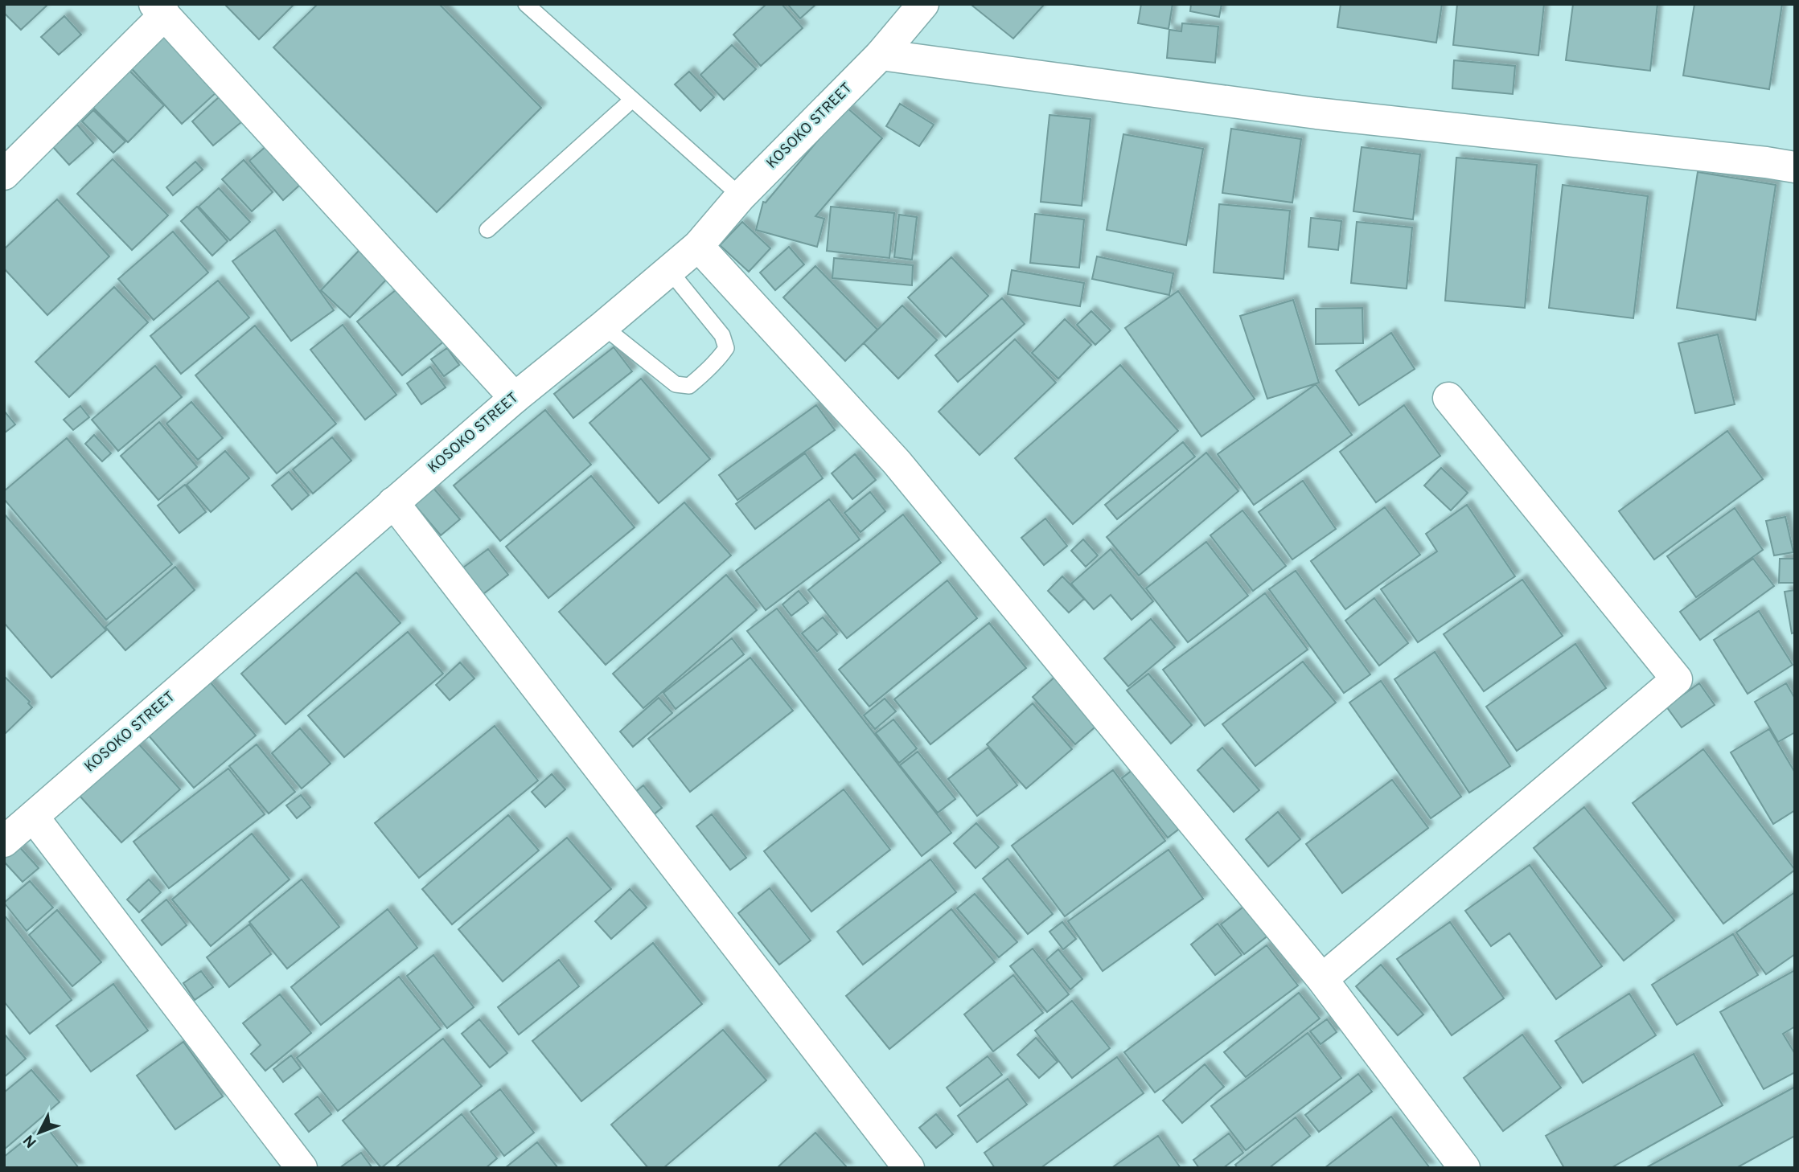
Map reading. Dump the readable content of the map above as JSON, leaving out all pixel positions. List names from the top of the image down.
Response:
{
  "streets": {
    "street": ["KOSOKO STREET"]
  },
  "north": "bottom left"
}
